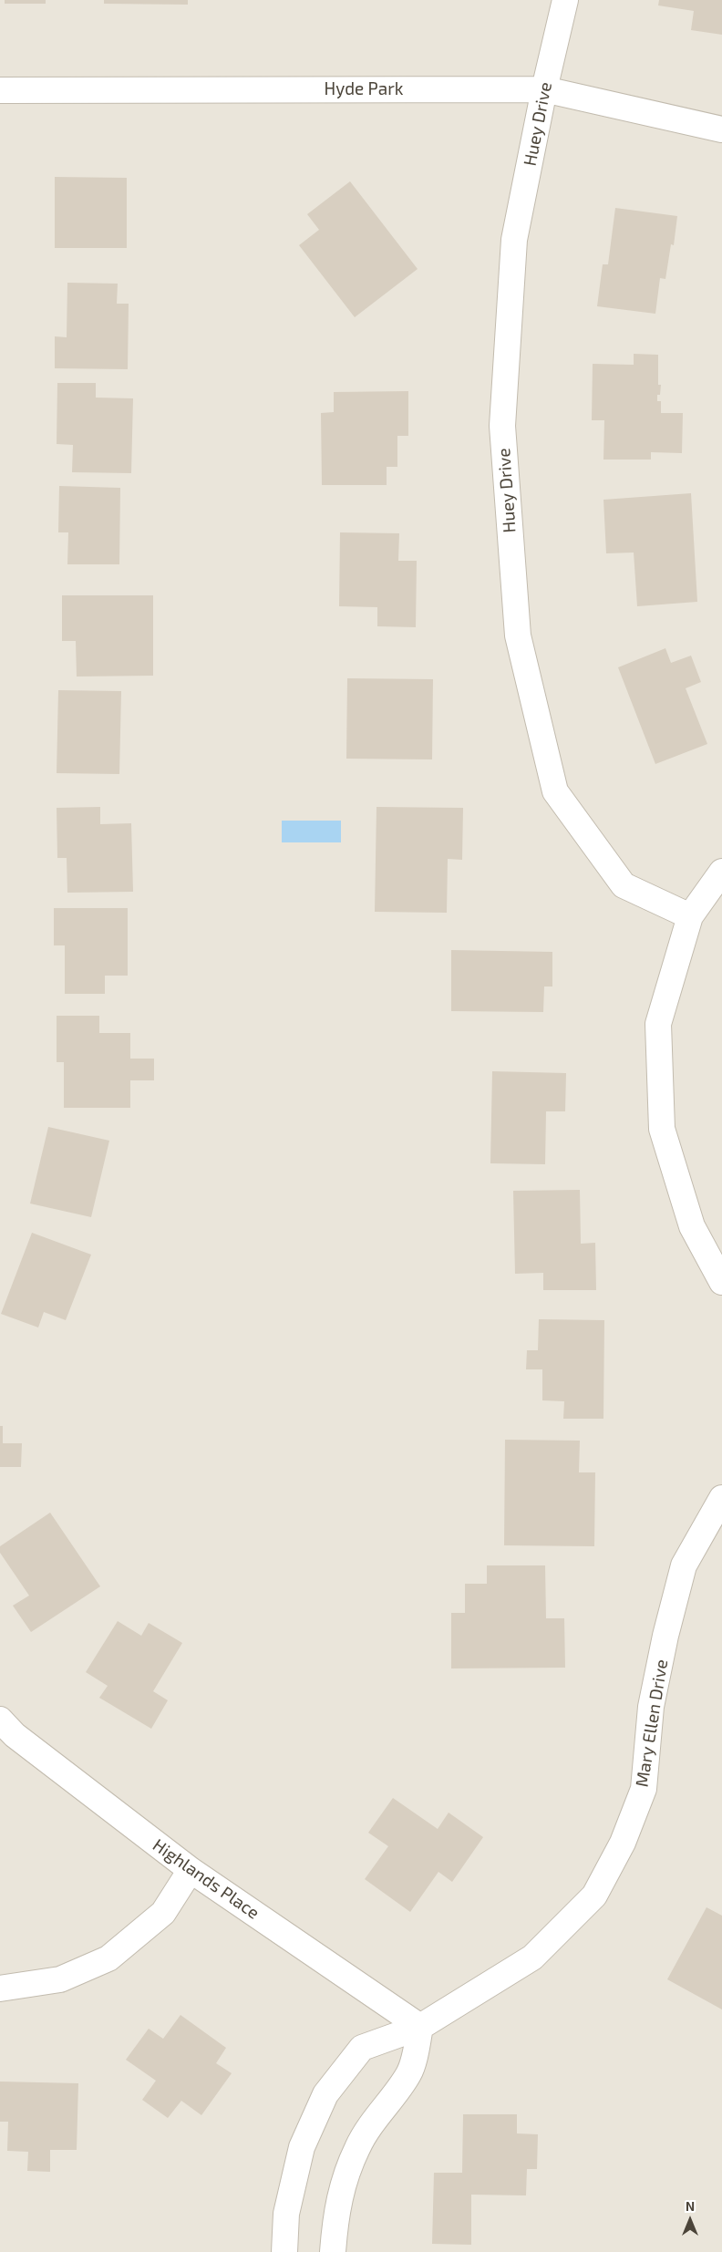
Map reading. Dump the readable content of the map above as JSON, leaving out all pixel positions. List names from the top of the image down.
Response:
{
  "streets": {
    "street": [
      "Hyde Park",
      "Huey Drive",
      "Mary Ellen Drive",
      "Highlands Place"
    ]
  },
  "crossings": [
    ["Hyde Park", "Huey Drive"],
    ["Mary Ellen Drive", "Highlands Place"]
  ],
  "north": "top"
}
